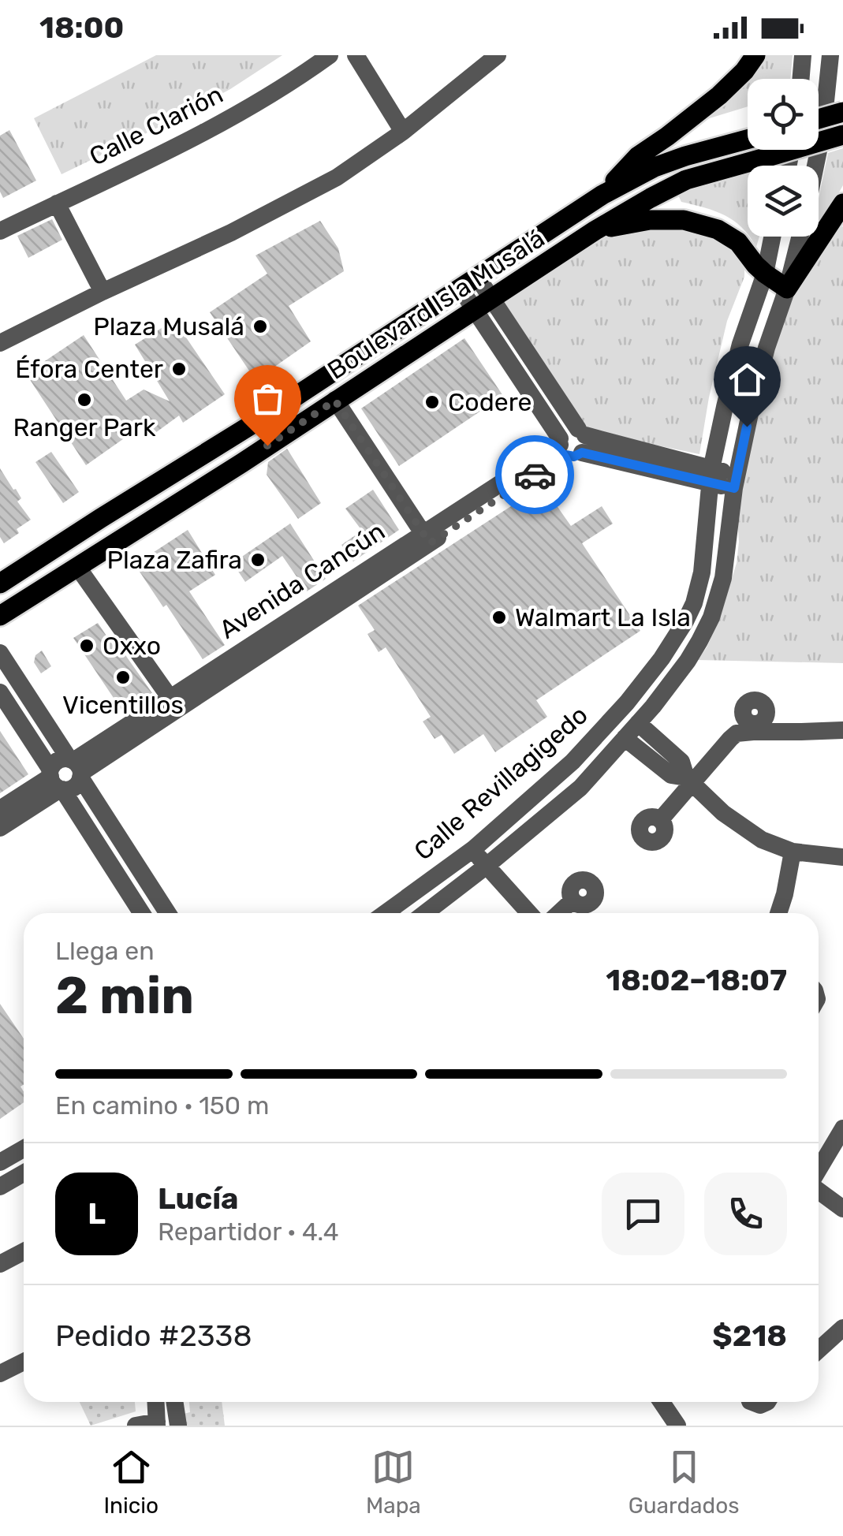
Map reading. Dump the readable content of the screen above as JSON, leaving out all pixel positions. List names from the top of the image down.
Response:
{
  "streets": {
    "main road": ["Boulevard Isla Musalá"],
    "street": ["Calle Clarión", "Avenida Cancún", "Calle Revillagigedo"]
  },
  "places": [
    "Plaza Musalá",
    "Éfora Center",
    "Ranger Park",
    "Codere",
    "Plaza Zafira",
    "Walmart La Isla",
    "Oxxo",
    "Vicentillos"
  ],
  "page": {
    "status": "18:00",
    "heading": ["2 min", "Llega en", "18:02–18:07"],
    "panel": [
      "Lucía",
      "Repartidor · 4.4",
      "Pedido #2338",
      "$218"
    ],
    "bar": "En camino · 150 m",
    "round": "L",
    "tabs": ["Inicio", "Mapa", "Guardados"]
  }
}
